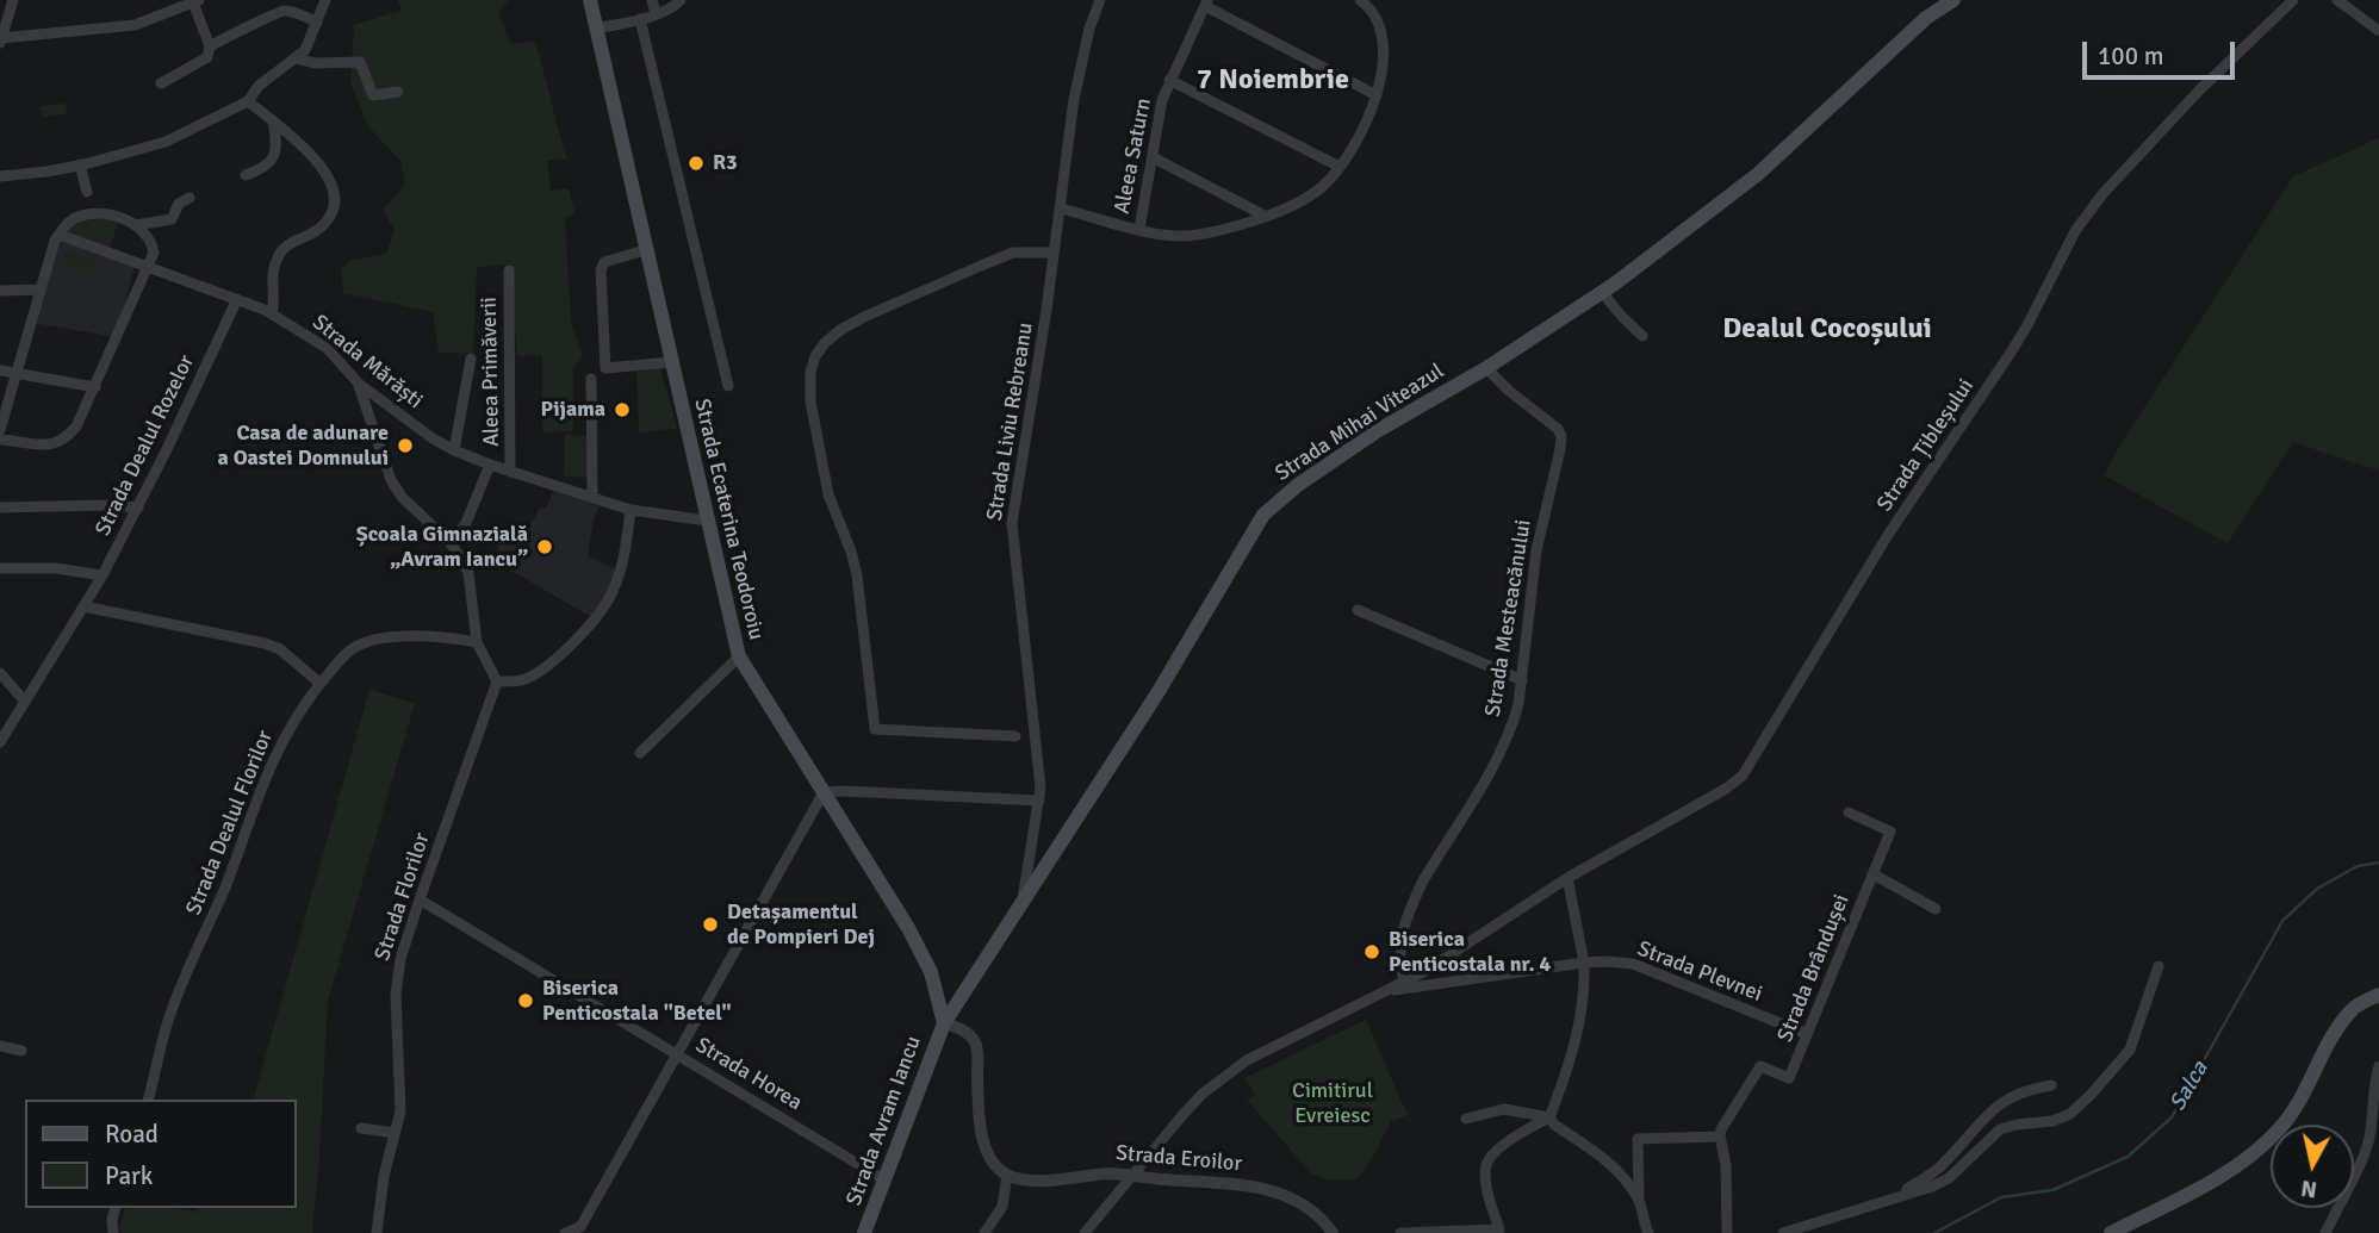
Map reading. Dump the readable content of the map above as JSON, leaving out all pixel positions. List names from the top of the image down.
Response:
{
  "streets": {
    "main road": ["Strada Mihai Viteazul", "Strada Ecaterina Teodoroiu", "Strada Avram Iancu"],
    "street": [
      "Aleea Saturn",
      "Strada Mărăști",
      "Aleea Primăverii",
      "Strada Liviu Rebreanu",
      "Strada Dealul Rozelor",
      "Strada Țibleșului",
      "Strada Mesteacănului",
      "Strada Dealul Florilor",
      "Strada Florilor",
      "Strada Brândușei",
      "Strada Plevnei",
      "Strada Horea",
      "Strada Eroilor"
    ]
  },
  "crossings": [
    ["Strada Mărăști", "Aleea Primăverii"],
    ["Strada Mărăști", "Strada Dealul Rozelor"],
    ["Strada Mărăști", "Strada Ecaterina Teodoroiu"],
    ["Strada Liviu Rebreanu", "Strada Mihai Viteazul"],
    ["Strada Mihai Viteazul", "Strada Ecaterina Teodoroiu"],
    ["Strada Mihai Viteazul", "Strada Mesteacănului"],
    ["Strada Mihai Viteazul", "Strada Avram Iancu"],
    ["Strada Țibleșului", "Strada Mesteacănului"],
    ["Strada Țibleșului", "Strada Plevnei"],
    ["Strada Țibleșului", "Strada Eroilor"],
    ["Strada Ecaterina Teodoroiu", "Strada Avram Iancu"],
    ["Strada Florilor", "Strada Horea"],
    ["Strada Brândușei", "Strada Plevnei"],
    ["Strada Horea", "Strada Avram Iancu"]
  ],
  "districts": ["7 Noiembrie", "Dealul Cocoșului"],
  "water": ["Salca"],
  "parks": ["Cimitirul Evreiesc"],
  "places": [
    "R3",
    "Pijama",
    "Casa de adunare a Oastei Domnului",
    "Școala Gimnazială „Avram Iancu”",
    "Detașamentul de Pompieri Dej",
    "Biserica Penticostala nr. 4",
    "Biserica Penticostala \"Betel\""
  ],
  "legend": ["Road", "Park"],
  "scale_bar": "100 m",
  "north": "bottom"
}
